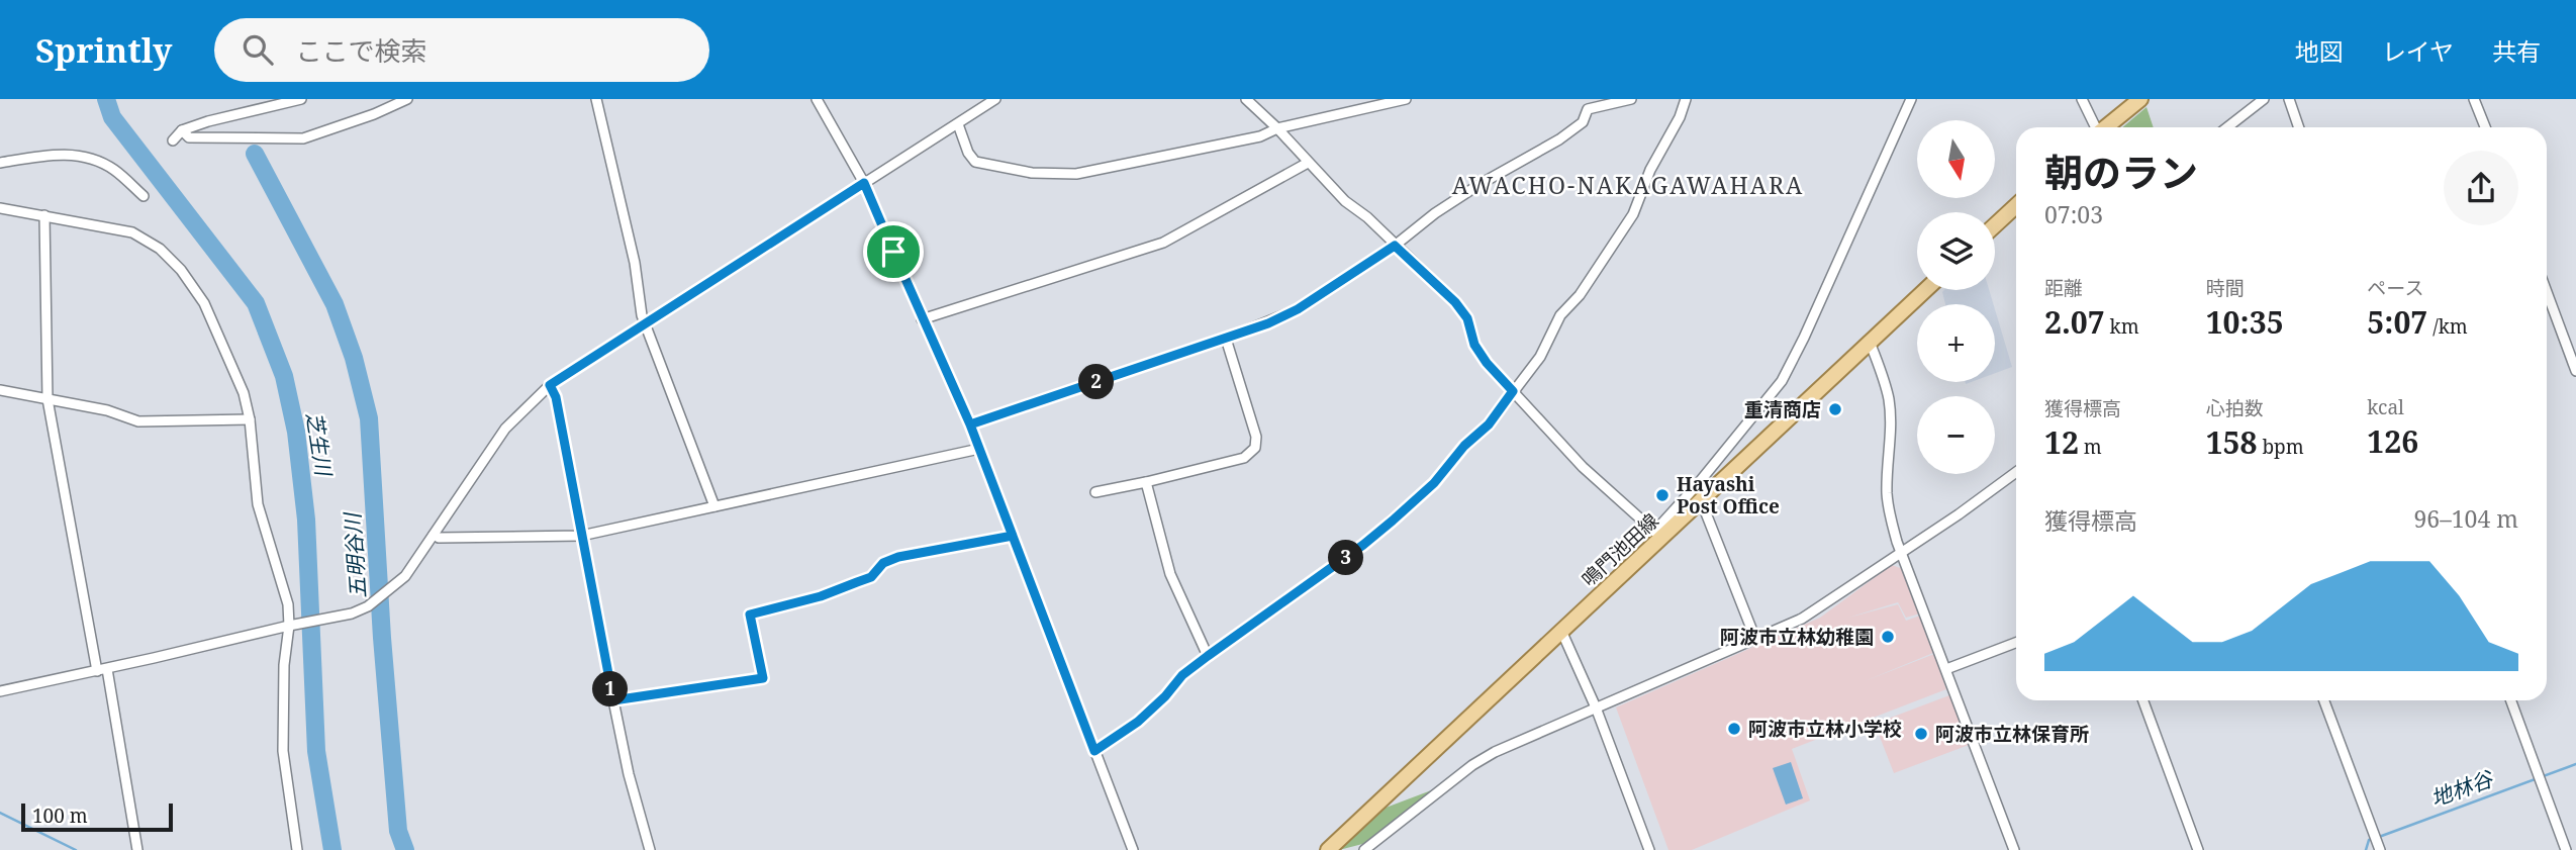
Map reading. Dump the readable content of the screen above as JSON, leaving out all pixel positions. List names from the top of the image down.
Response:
{
  "streets": {
    "main road": ["鳴門池田線"]
  },
  "districts": ["AWACHO-NAKAGAWAHARA"],
  "water": ["芝生川", "五明谷川", "地林谷"],
  "places": [
    "重清商店",
    "Hayashi Post Office",
    "阿波市立林幼稚園",
    "阿波市立林小学校",
    "阿波市立林保育所"
  ],
  "scale_bar": "100 m",
  "north": "bottom",
  "page": {
    "header": "Sprintly",
    "search": "ここで検索",
    "nav": ["地図", "レイヤ", "共有"],
    "map_buttons": ["+", "−"],
    "heading": ["朝のラン", "07:03"],
    "stats": [
      ["距離", "2.07 km"],
      ["時間", "10:35"],
      ["ペース", "5:07 /km"],
      ["獲得標高", "12 m"],
      ["心拍数", "158 bpm"],
      ["kcal", "126"]
    ],
    "pins": ["2", "3", "1"],
    "chart": ["獲得標高", "96–104 m"],
    "scale": "100 m"
  }
}
